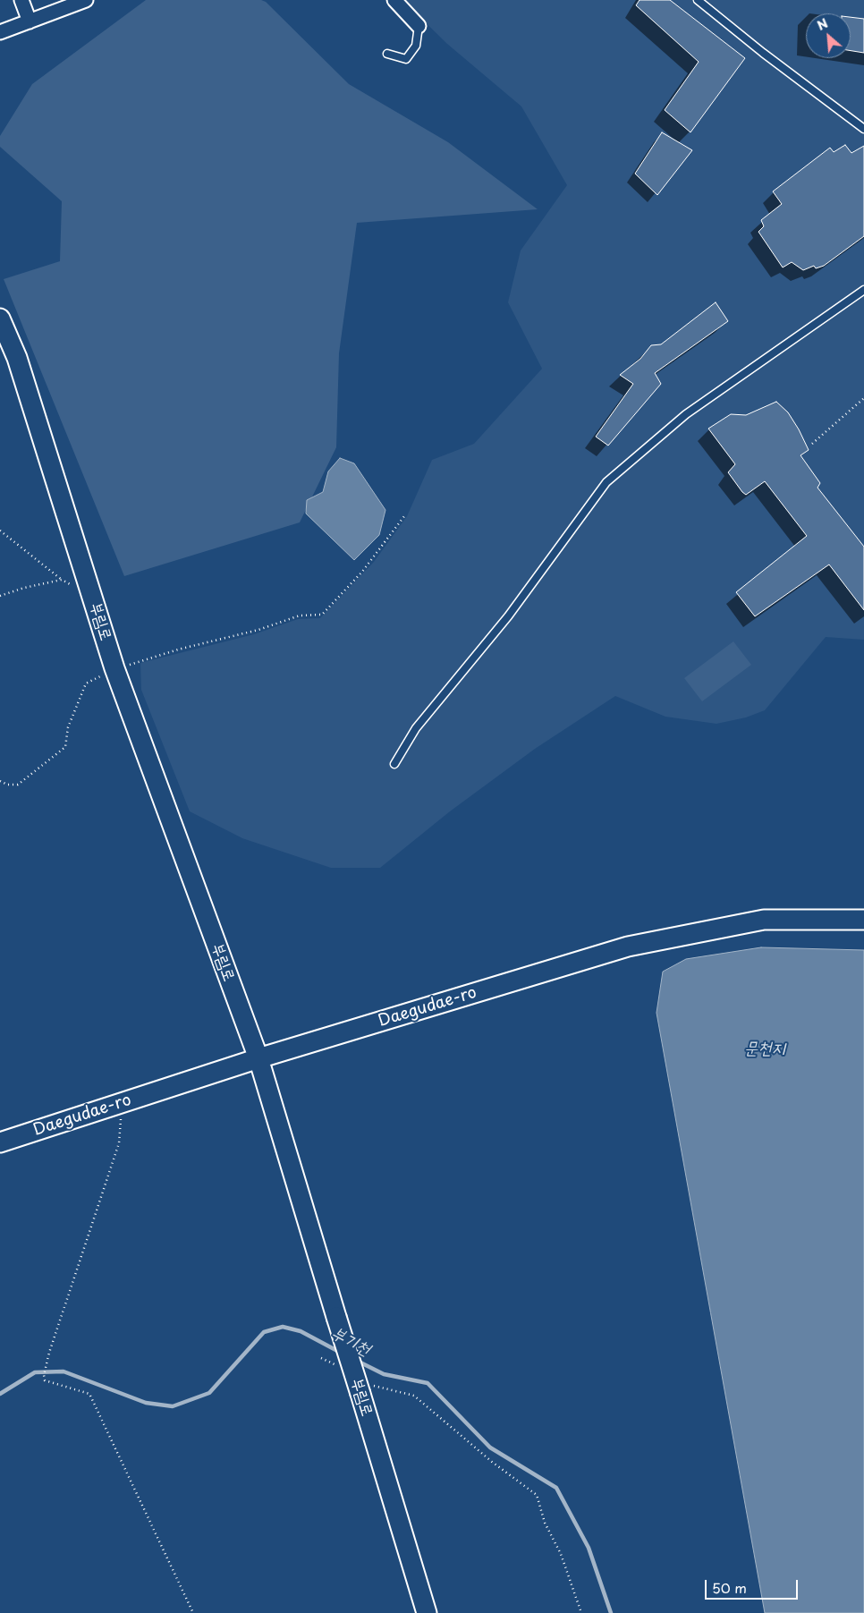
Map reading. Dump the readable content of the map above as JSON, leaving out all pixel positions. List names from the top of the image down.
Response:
{
  "streets": {
    "street": ["부림로", "Daegudae-ro"]
  },
  "crossings": [
    ["부림로", "Daegudae-ro"]
  ],
  "water": ["문천지", "부기천"],
  "scale_bar": "50 m",
  "north": "top left"
}
